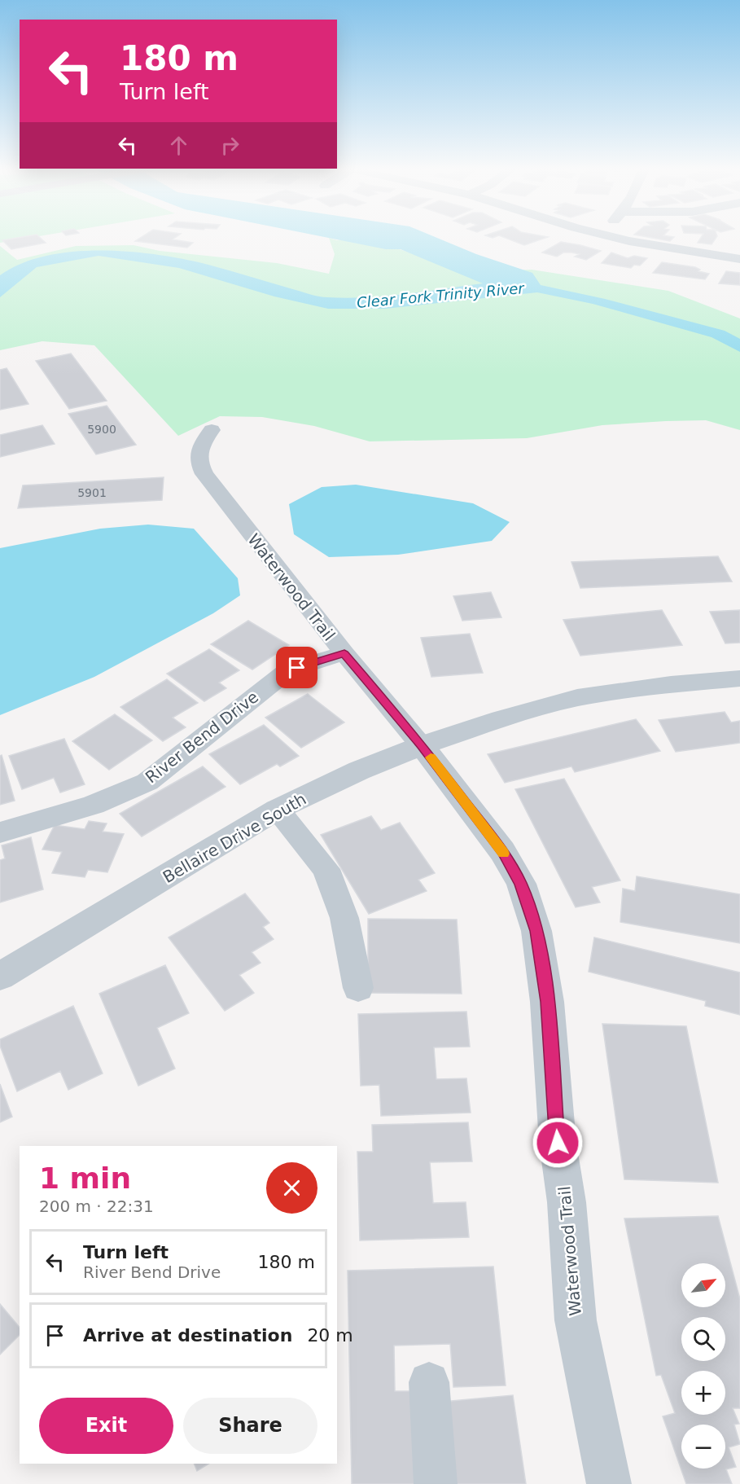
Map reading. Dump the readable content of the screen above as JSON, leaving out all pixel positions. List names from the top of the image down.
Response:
{
  "streets": {
    "street": ["Waterwood Trail", "River Bend Drive", "Bellaire Drive South"]
  },
  "crossings": [
    ["Waterwood Trail", "River Bend Drive"],
    ["Waterwood Trail", "Bellaire Drive South"]
  ],
  "water": ["Clear Fork Trinity River"],
  "house_numbers": ["5900", "5901"],
  "north": "top right",
  "page": {
    "turn": ["180 m", "Turn left"],
    "heading": ["1 min", "200 m · 22:31"],
    "list": [
      {
        "name": "Turn left",
        "note": "River Bend Drive",
        "value": "180 m"
      },
      {
        "name": "Arrive at destination",
        "value": "20 m"
      }
    ],
    "map_buttons": ["+", "−"],
    "buttons": ["Exit", "Share"]
  }
}
